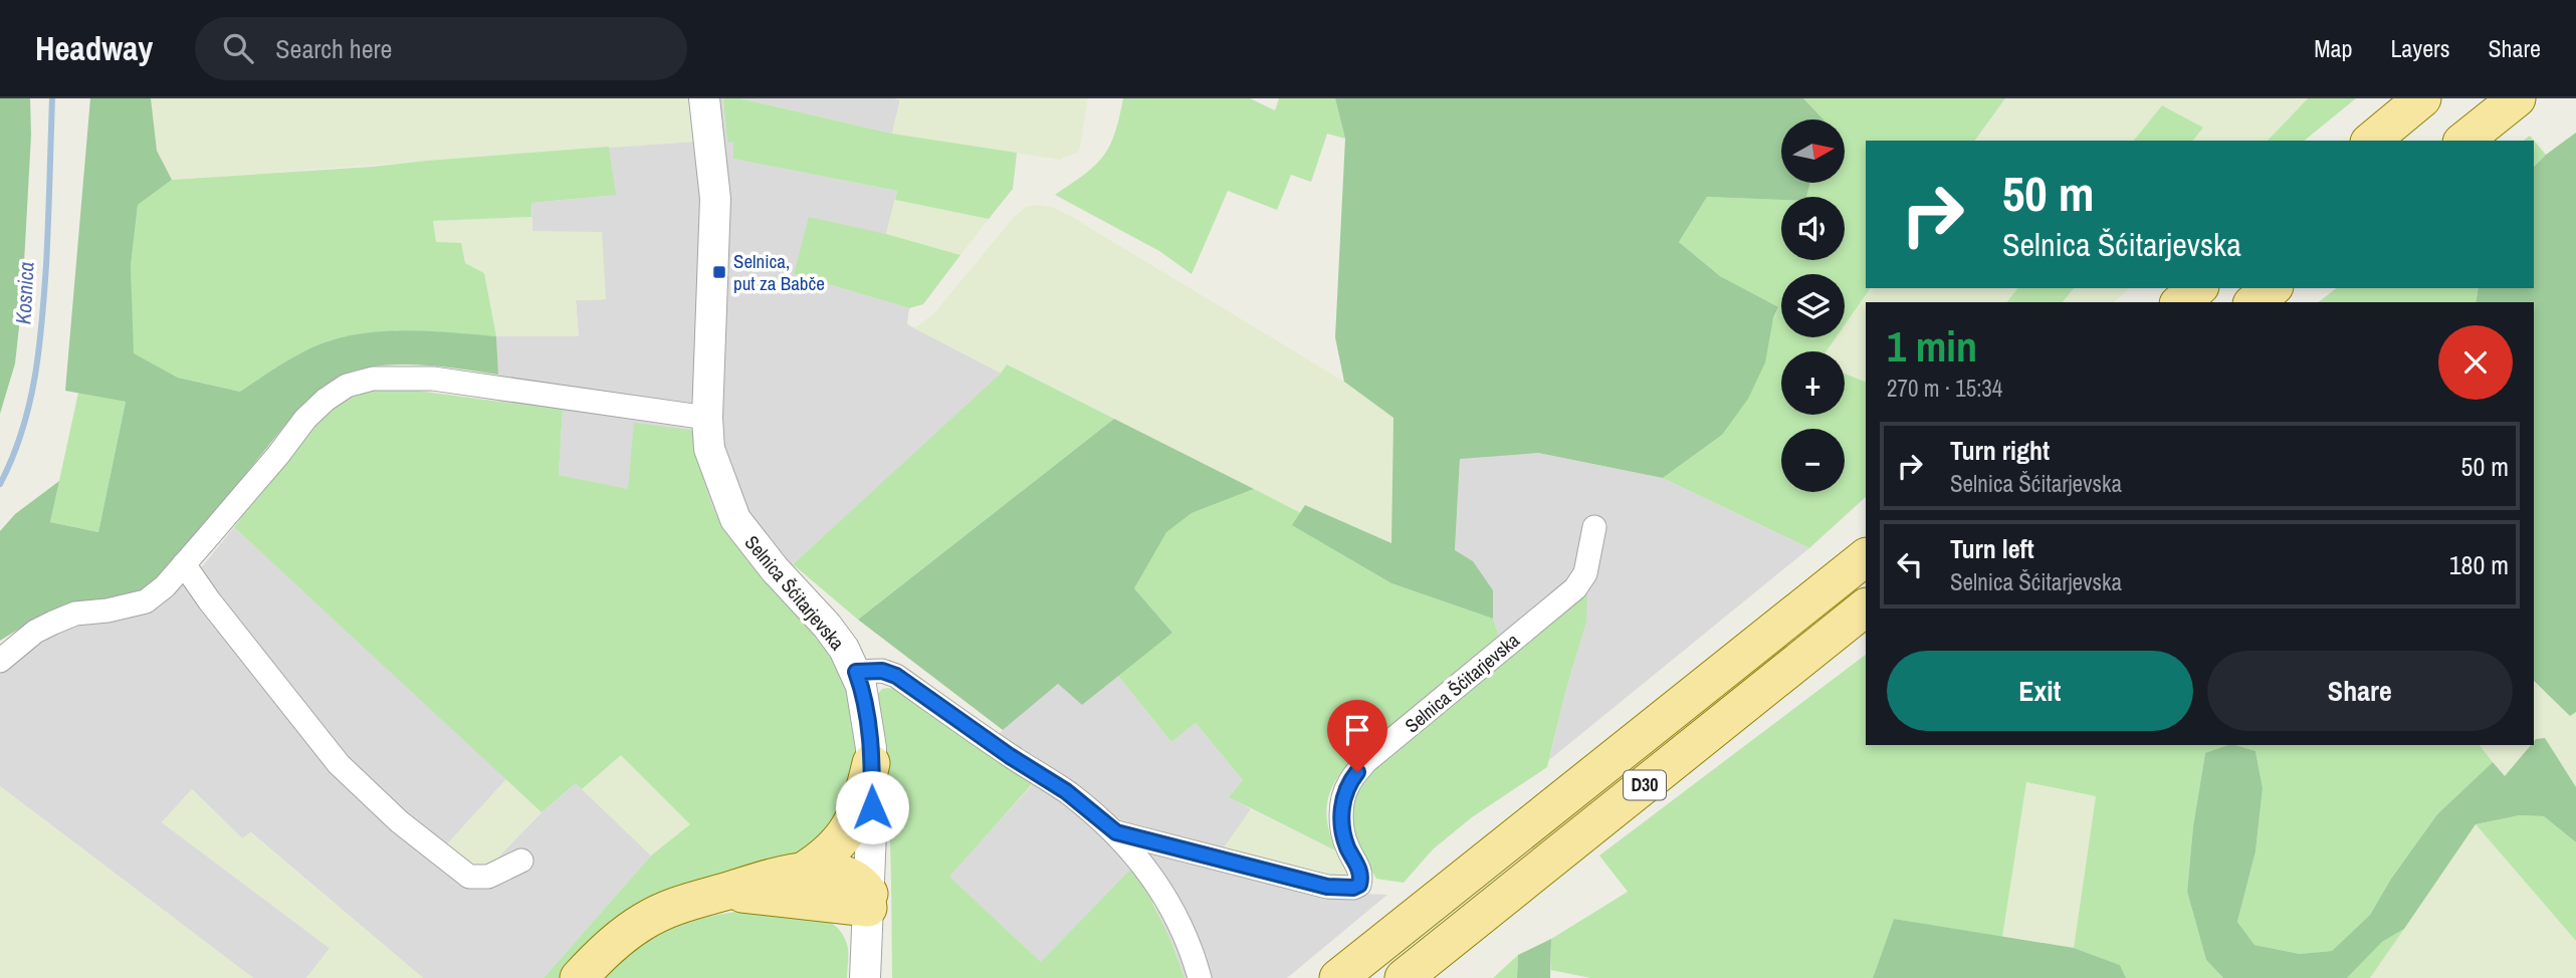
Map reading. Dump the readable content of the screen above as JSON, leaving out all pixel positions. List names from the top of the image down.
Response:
{
  "streets": {
    "main road": ["D30"],
    "street": ["Selnica Šćitarjevska"]
  },
  "water": ["Kosnica"],
  "places": {
    "transit": ["Selnica, put za Babče"]
  },
  "north": "right",
  "page": {
    "header": "Headway",
    "search": "Search here",
    "nav": ["Map", "Layers", "Share"],
    "map_buttons": ["+", "−"],
    "turn": ["50 m", "Selnica Šćitarjevska"],
    "heading": ["1 min", "270 m · 15:34"],
    "list": [
      {
        "name": "Turn right",
        "note": "Selnica Šćitarjevska",
        "value": "50 m"
      },
      {
        "name": "Turn left",
        "note": "Selnica Šćitarjevska",
        "value": "180 m"
      }
    ],
    "buttons": ["Exit", "Share"]
  }
}
